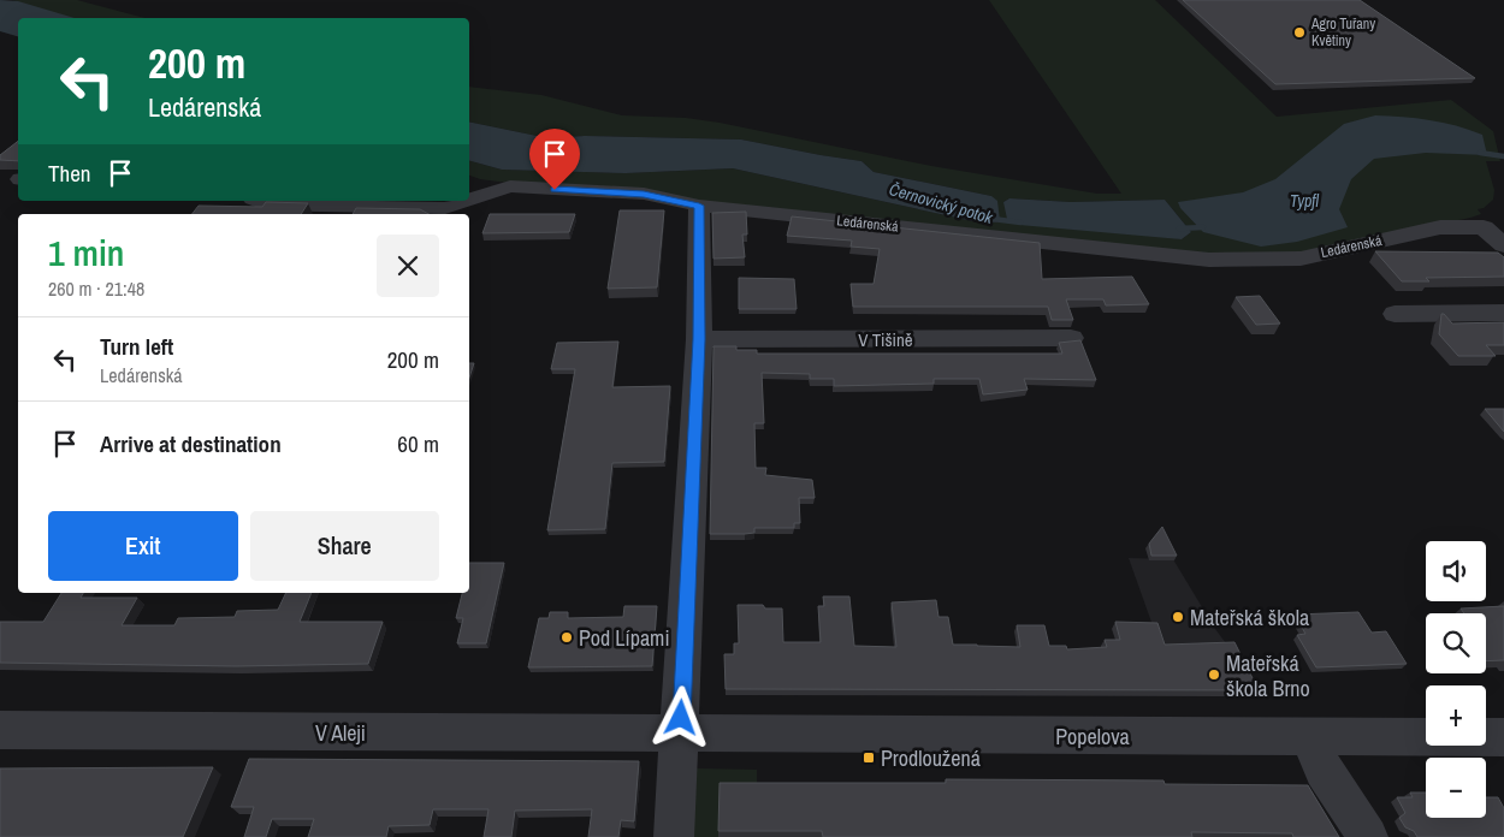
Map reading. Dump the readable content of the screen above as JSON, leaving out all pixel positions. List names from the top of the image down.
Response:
{
  "streets": {
    "street": [
      "Ledárenská",
      "V Tišině",
      "V Aleji",
      "Popelova"
    ]
  },
  "crossings": [
    ["V Aleji", "Popelova"]
  ],
  "water": ["Typfl", "Černovický potok"],
  "places": {
    "other": [
      "Agro Tuřany Květiny",
      "Mateřská škola",
      "Pod Lípami",
      "Mateřská škola Brno"
    ],
    "transit": ["Prodloužená"]
  },
  "page": {
    "turn": ["200 m", "Ledárenská"],
    "then": "Then",
    "heading": ["1 min", "260 m · 21:48"],
    "list": [
      {
        "name": "Turn left",
        "note": "Ledárenská",
        "value": "200 m"
      },
      {
        "name": "Arrive at destination",
        "value": "60 m"
      }
    ],
    "buttons": ["Exit", "Share"],
    "map_buttons": ["+", "−"]
  }
}
